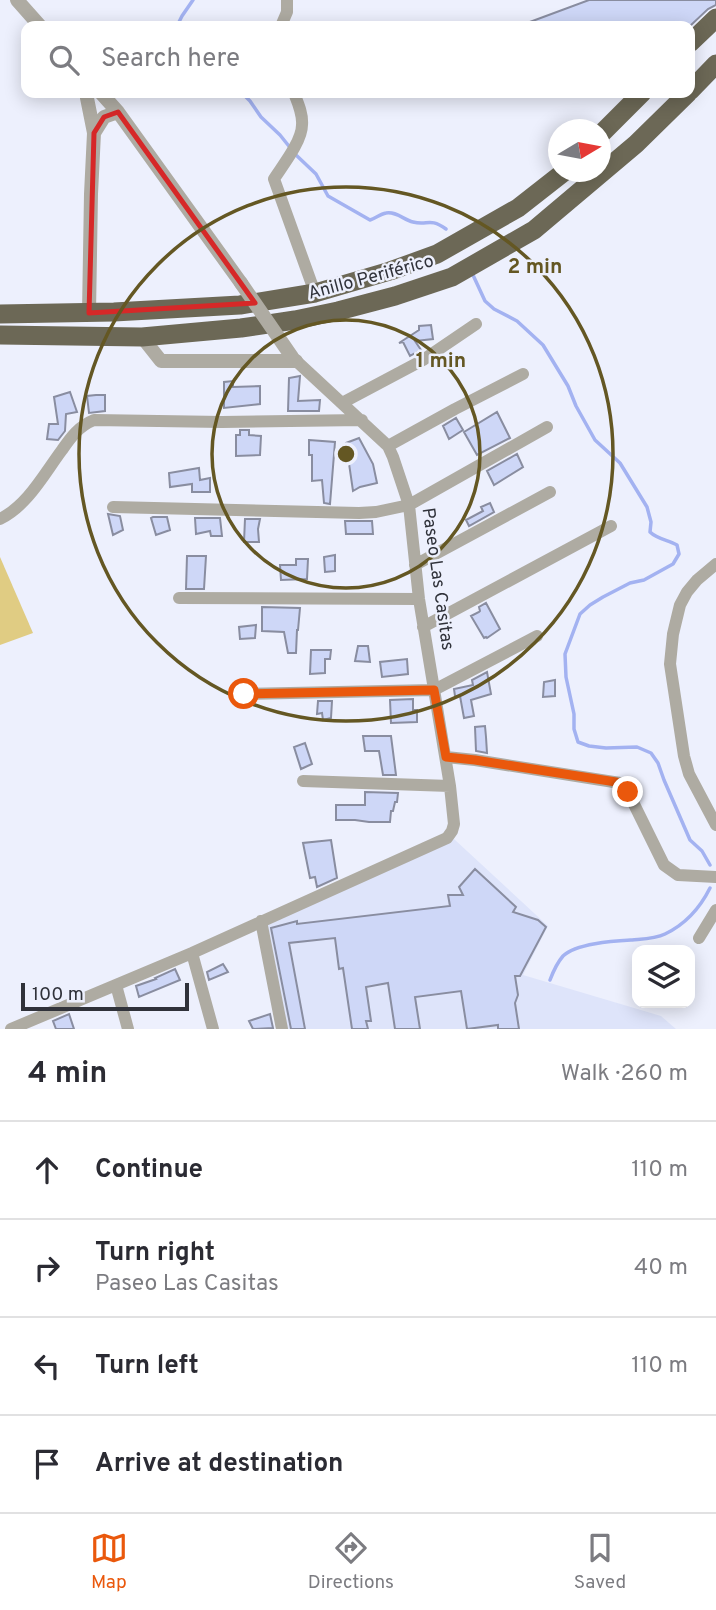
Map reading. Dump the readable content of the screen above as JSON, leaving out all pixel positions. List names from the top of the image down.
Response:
{
  "streets": {
    "highway": ["Anillo Periférico"],
    "street": ["Paseo Las Casitas"]
  },
  "scale_bar": "100 m",
  "north": "right",
  "page": {
    "search": "Search here",
    "scale": "100 m",
    "heading": ["4 min", "Walk · 260 m"],
    "list": [
      ["Continue", "110 m"],
      ["Turn right", "Paseo Las Casitas", "40 m"],
      ["Turn left", "110 m"],
      "Arrive at destination"
    ],
    "nav": ["Map", "Directions", "Saved"]
  },
  "rings": ["2 min", "1 min"]
}
